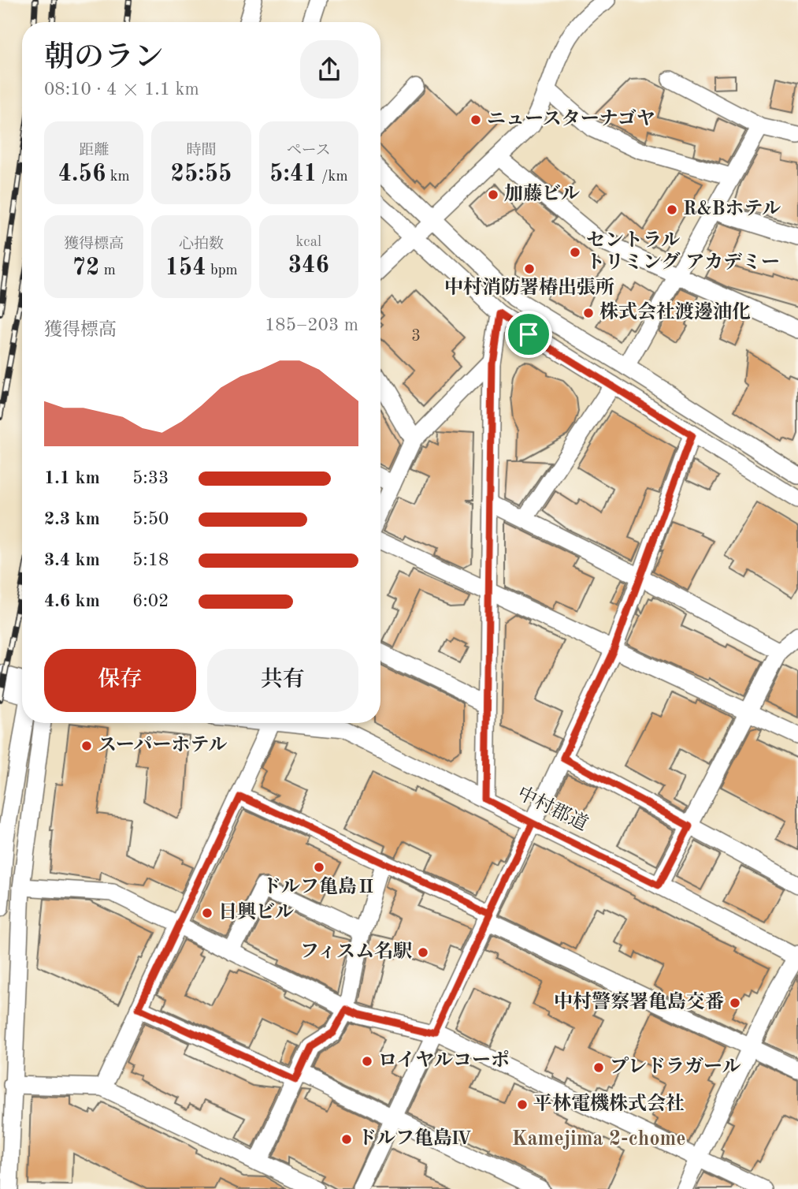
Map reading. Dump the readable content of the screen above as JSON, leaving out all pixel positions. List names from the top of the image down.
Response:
{
  "streets": {
    "street": ["中村郡道"]
  },
  "districts": ["Kamejima 2-chome"],
  "places": [
    "ニュースターナゴヤ",
    "加藤ビル",
    "R&Bホテル",
    "セントラル トリミング アカデミー",
    "中村消防署椿出張所",
    "株式会社渡邊油化",
    "スーパーホテル",
    "ドルフ亀島Ⅱ",
    "日興ビル",
    "フィスム名駅",
    "中村警察署亀島交番",
    "ロイヤルコーポ",
    "プレドラガール",
    "平林電機株式会社",
    "ドルフ亀島Ⅳ"
  ],
  "house_numbers": ["3"],
  "page": {
    "heading": ["朝のラン", "08:10 · 4 × 1.1 km"],
    "stats": [
      ["距離", "4.56 km"],
      ["時間", "25:55"],
      ["ペース", "5:41 /km"],
      ["獲得標高", "72 m"],
      ["心拍数", "154 bpm"],
      ["kcal", "346"]
    ],
    "chart": ["獲得標高", "185–203 m"],
    "list": [
      {
        "name": "1.1 km",
        "note": "5:33"
      },
      {
        "name": "2.3 km",
        "note": "5:50"
      },
      {
        "name": "3.4 km",
        "note": "5:18"
      },
      {
        "name": "4.6 km",
        "note": "6:02"
      }
    ],
    "buttons": ["保存", "共有"]
  }
}
